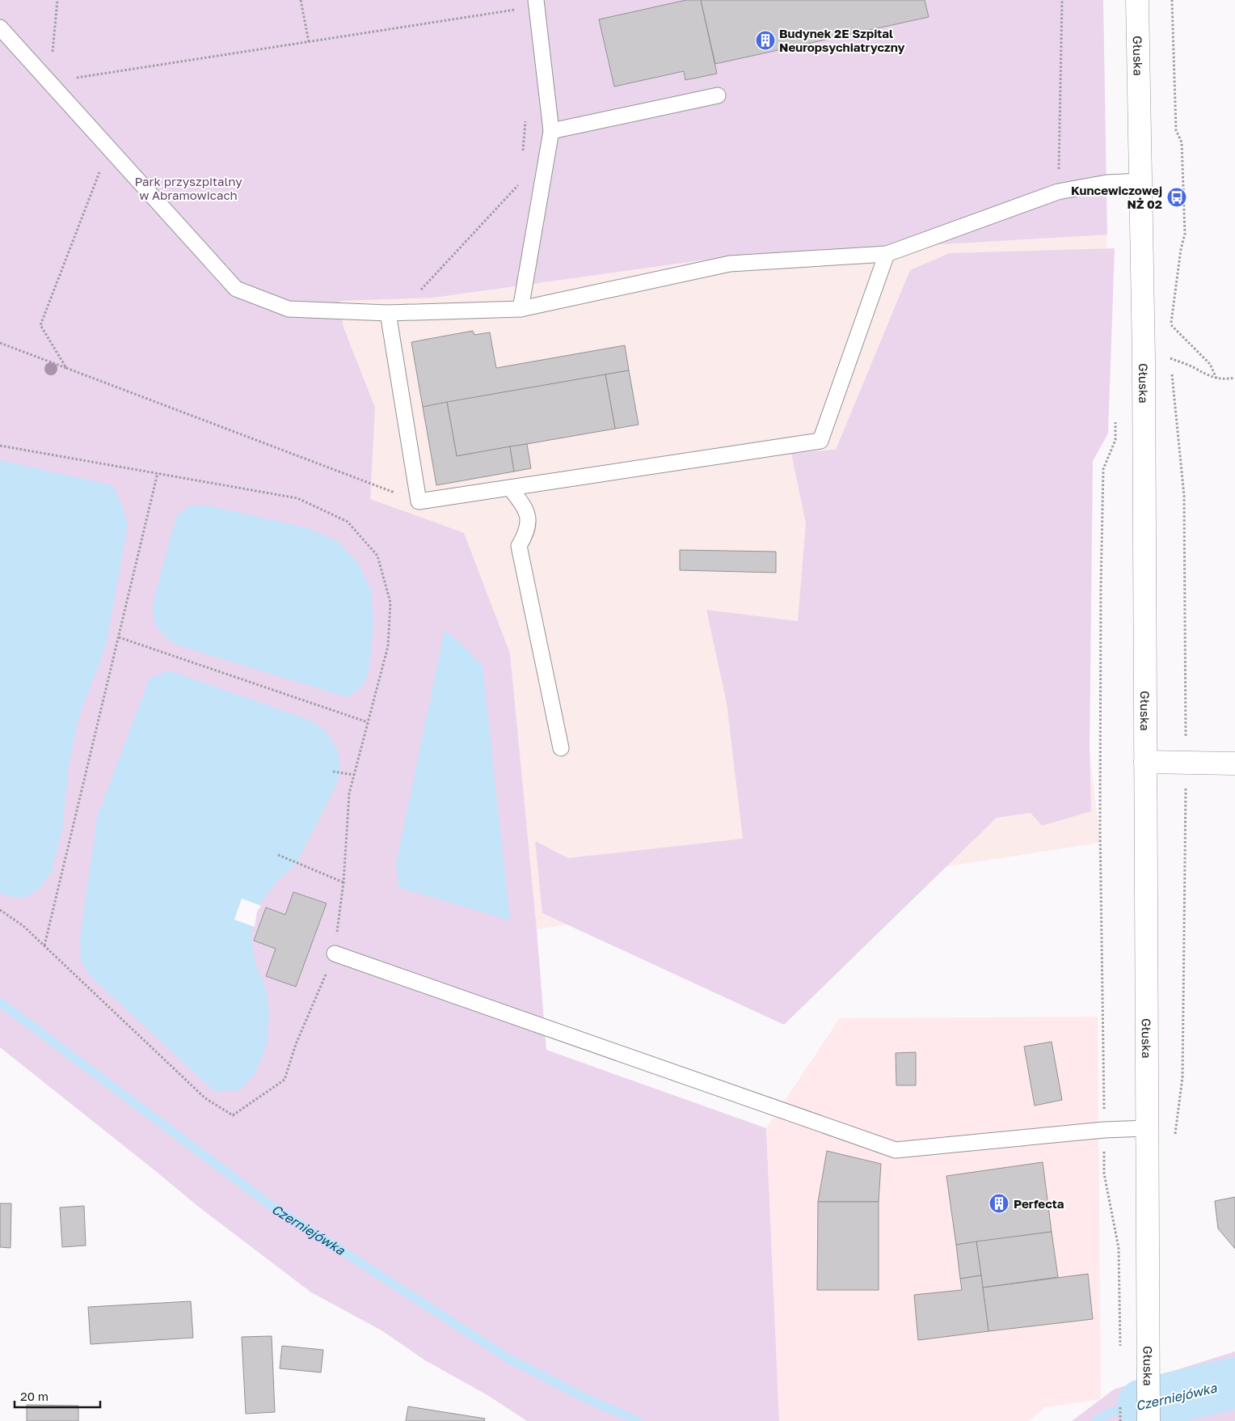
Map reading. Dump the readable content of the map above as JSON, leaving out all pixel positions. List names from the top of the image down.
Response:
{
  "streets": {
    "street": ["Głuska"]
  },
  "water": ["Czerniejówka"],
  "parks": ["Park przyszpitalny w Abramowicach"],
  "places": {
    "building": ["Budynek 2E Szpital Neuropsychiatryczny", "Perfecta"],
    "bus stop": ["Kuncewiczowej NŻ 02"]
  },
  "scale_bar": "20 m"
}
